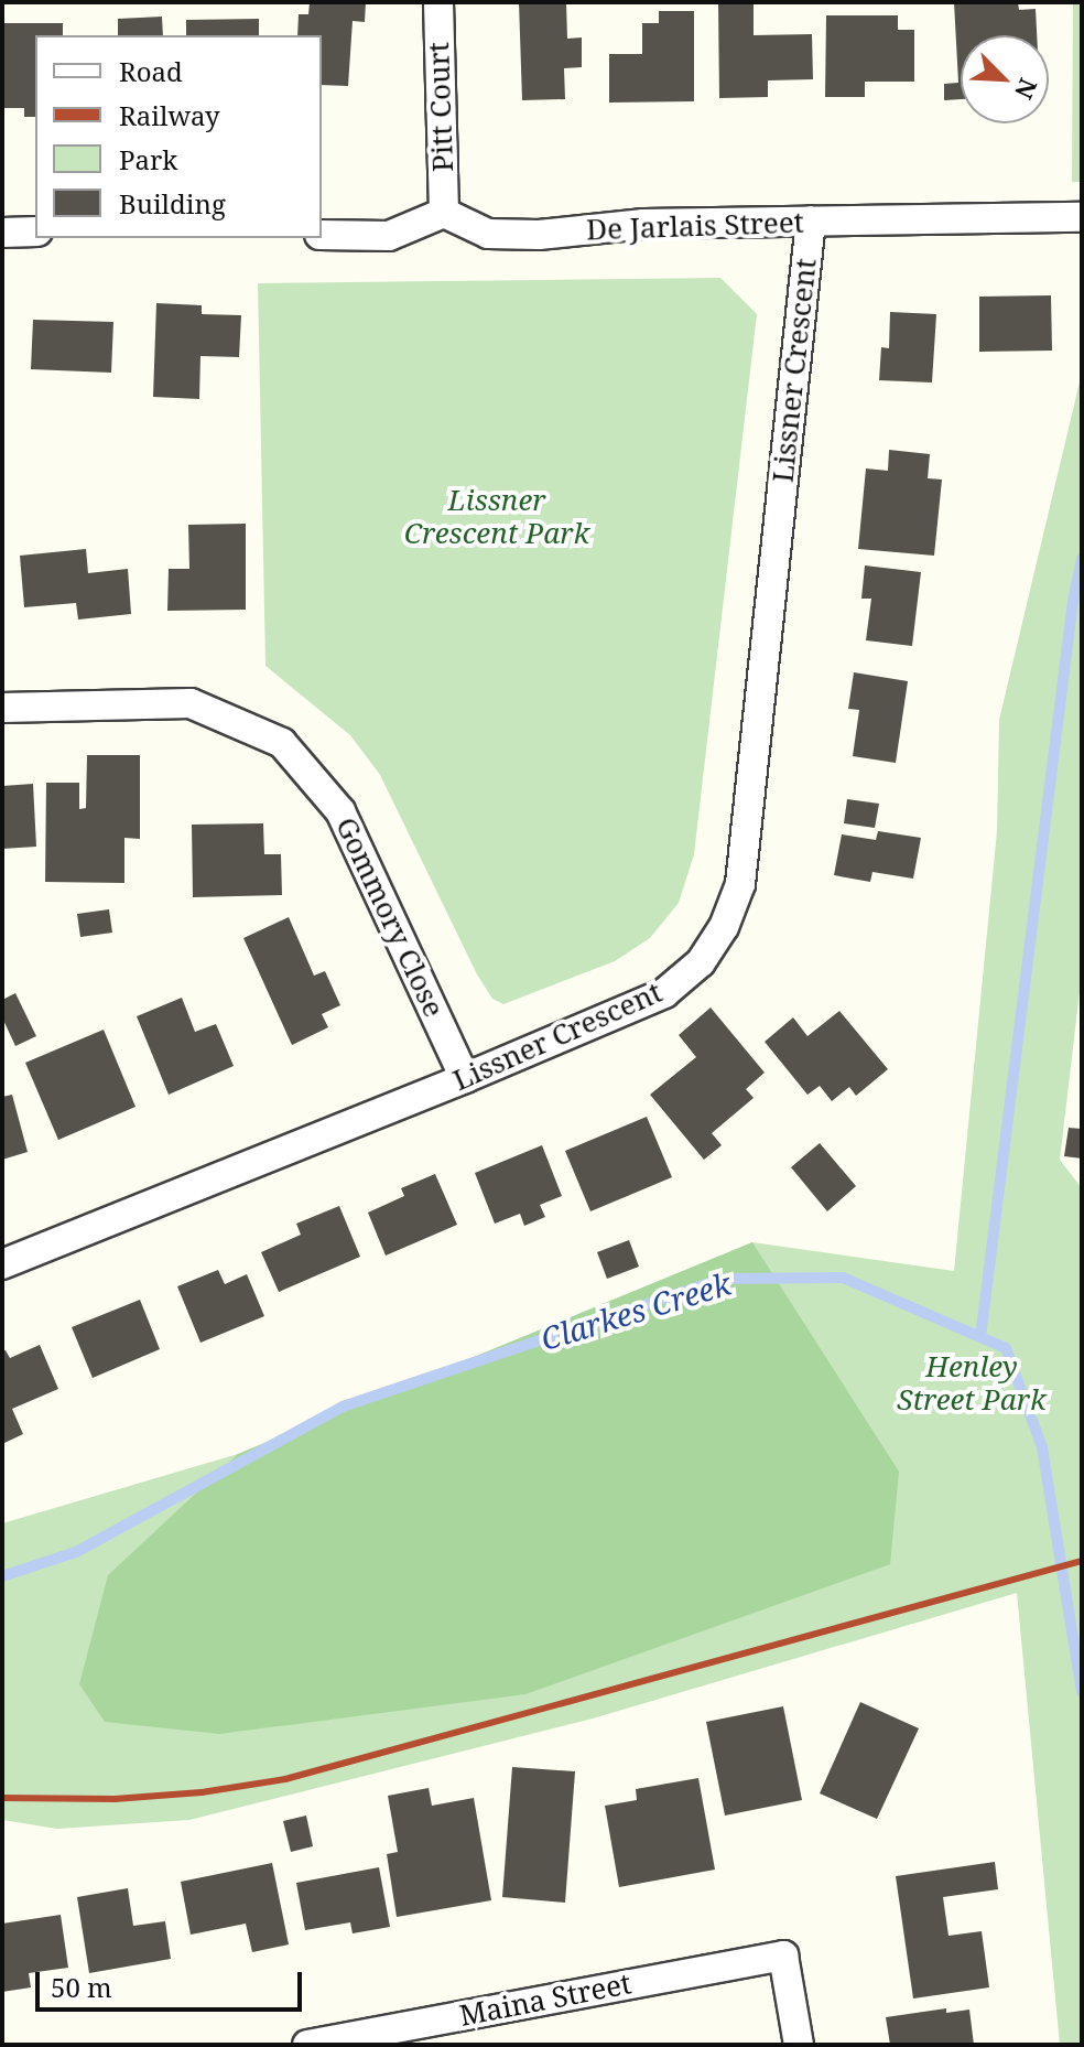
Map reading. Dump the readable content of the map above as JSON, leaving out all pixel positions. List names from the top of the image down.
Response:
{
  "streets": {
    "street": [
      "Pitt Court",
      "De Jarlais Street",
      "Lissner Crescent",
      "Gommory Close",
      "Maina Street"
    ]
  },
  "crossings": [
    ["Pitt Court", "De Jarlais Street"],
    ["De Jarlais Street", "Lissner Crescent"],
    ["Lissner Crescent", "Gommory Close"]
  ],
  "water": ["Clarkes Creek"],
  "parks": ["Lissner Crescent Park", "Henley Street Park"],
  "legend": [
    "Road",
    "Railway",
    "Park",
    "Building"
  ],
  "scale_bar": "50 m",
  "north": "bottom right"
}
